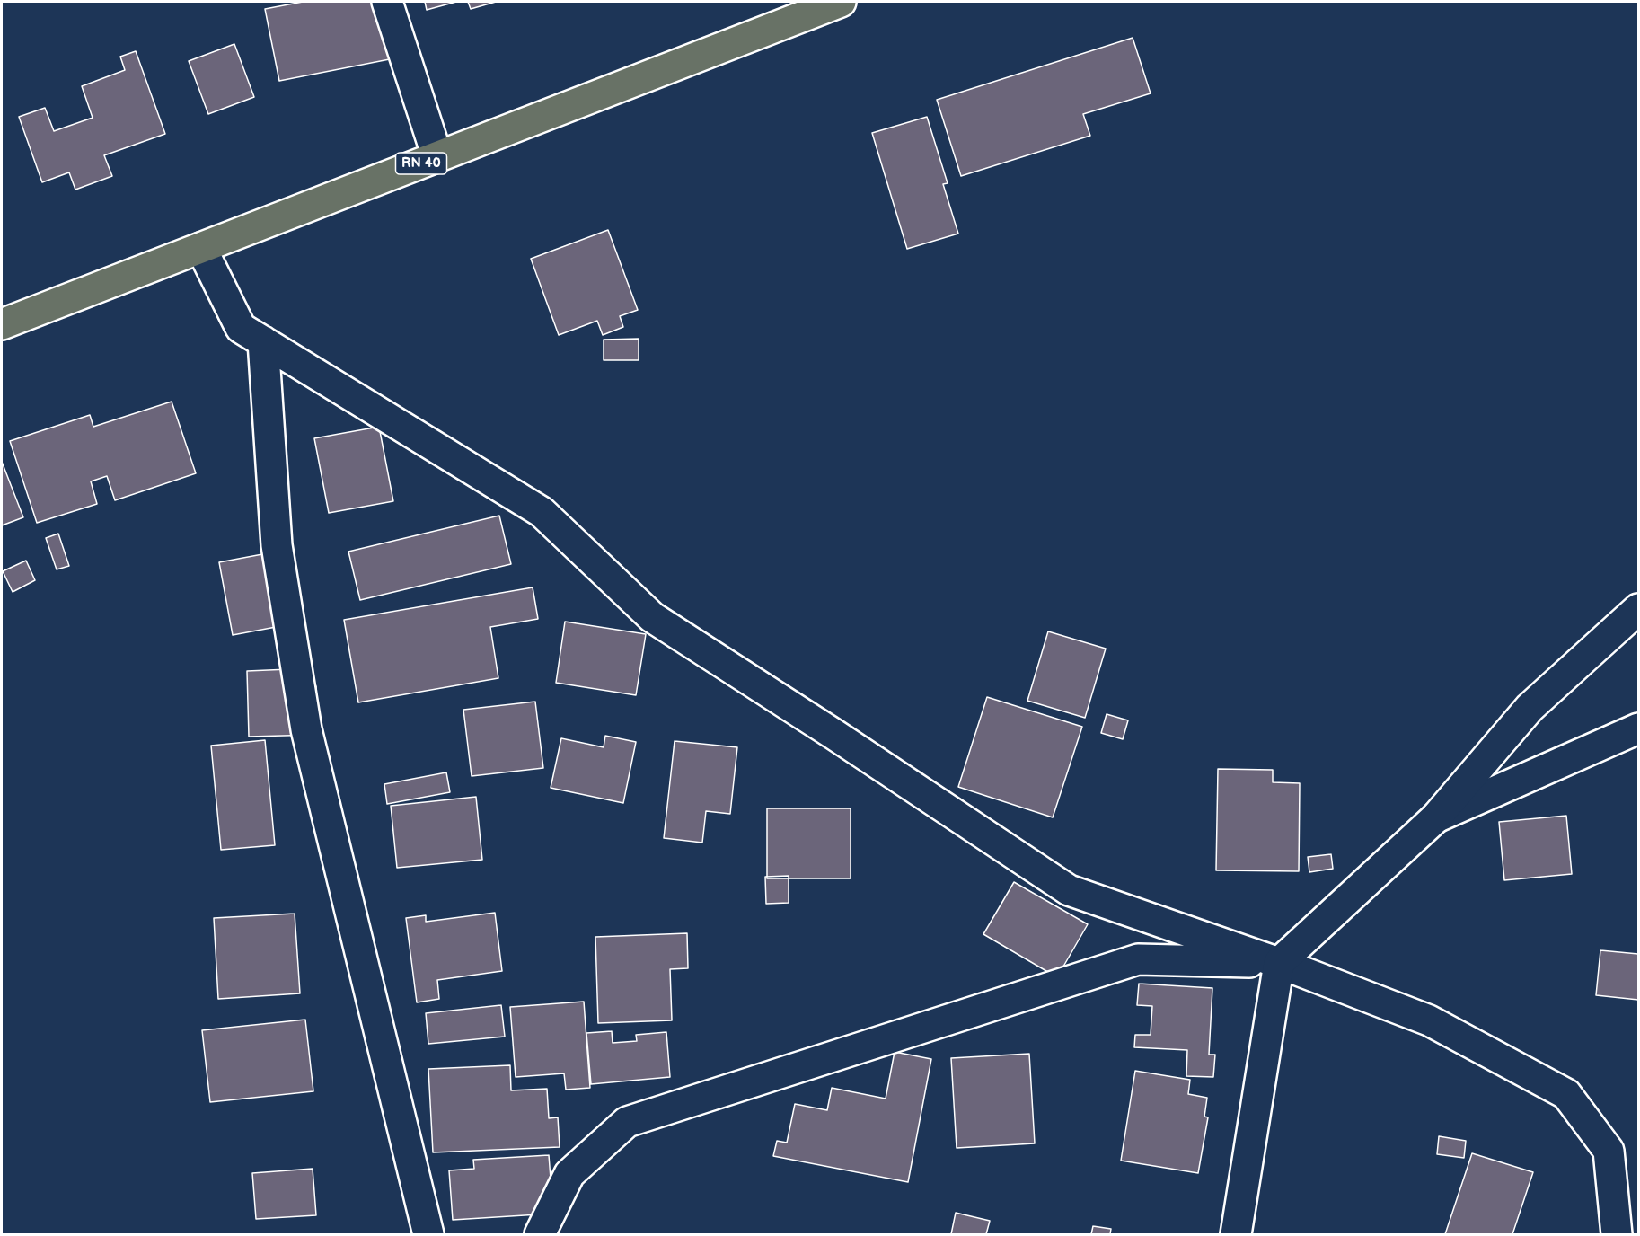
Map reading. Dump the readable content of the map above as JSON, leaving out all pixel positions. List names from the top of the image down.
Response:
{
  "streets": {
    "main road": ["RN 40"]
  }
}
